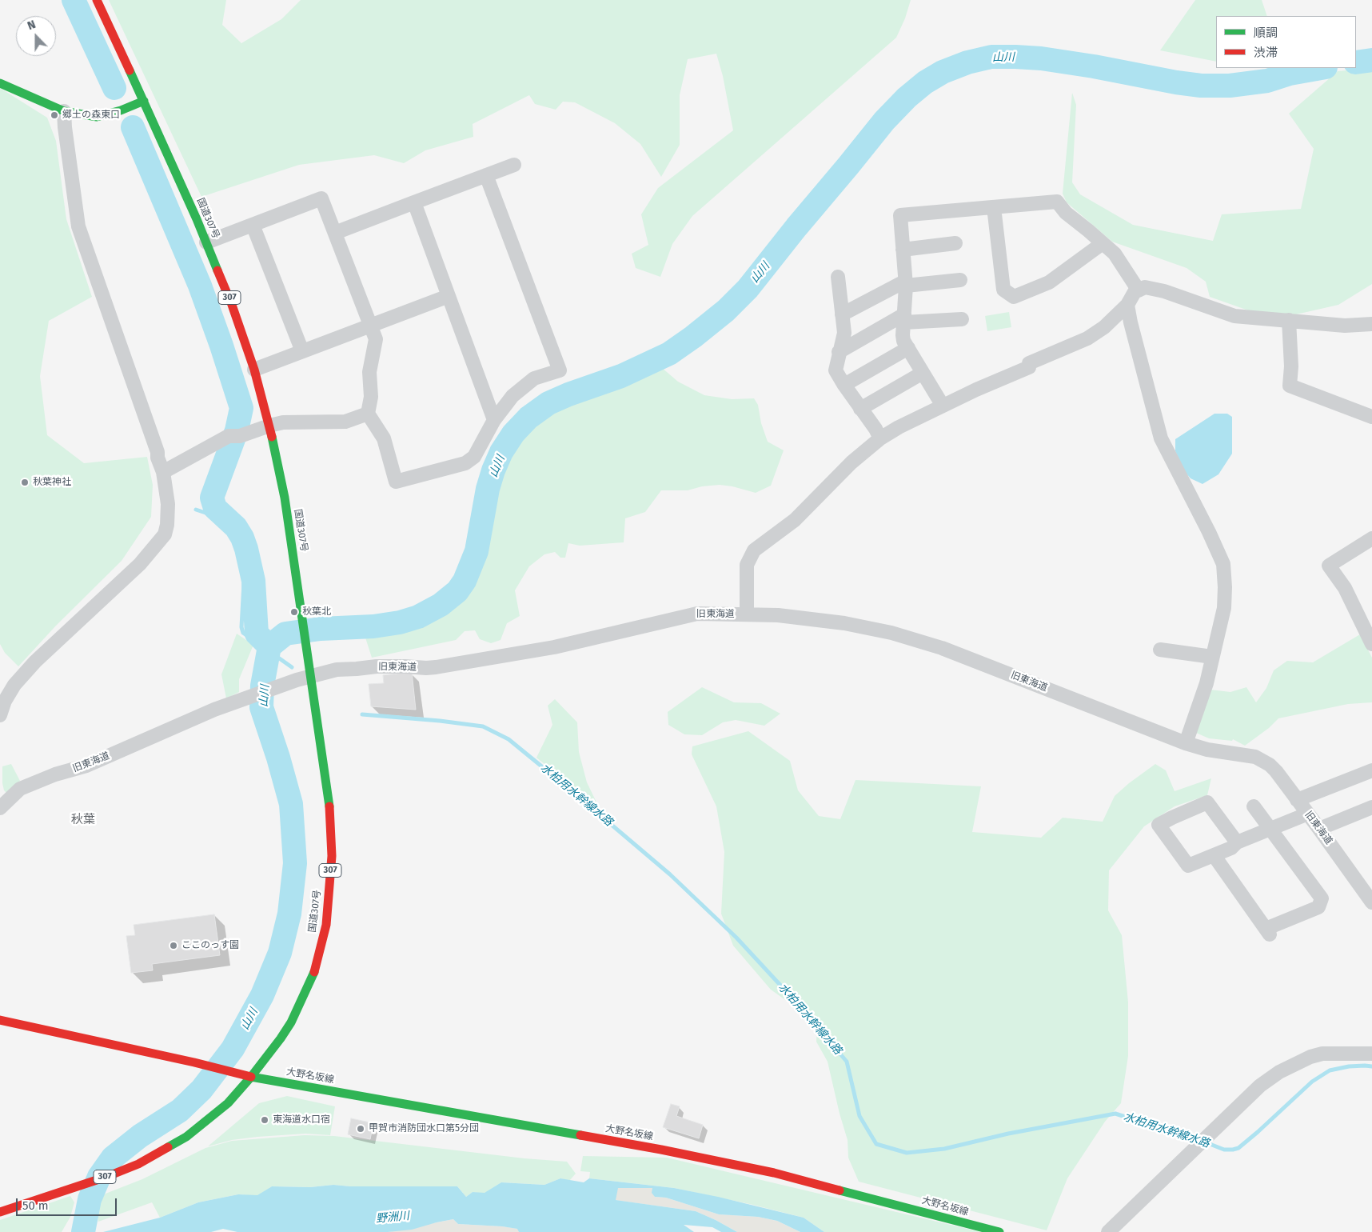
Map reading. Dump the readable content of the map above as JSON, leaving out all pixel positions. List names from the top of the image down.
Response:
{
  "streets": {
    "main road": ["国道307号", "307", "大野名坂線"],
    "street": ["旧東海道"]
  },
  "crossings": [
    ["国道307号", "旧東海道"],
    ["国道307号", "大野名坂線"]
  ],
  "districts": ["秋葉"],
  "water": ["山川", "水柏用水幹線水路", "野洲川"],
  "places": [
    "郷土の森東口",
    "秋葉神社",
    "秋葉北",
    "ここのっす園",
    "東海道水口宿",
    "甲賀市消防団水口第5分団"
  ],
  "legend": ["順調", "渋滞"],
  "scale_bar": "50 m",
  "north": "top"
}
